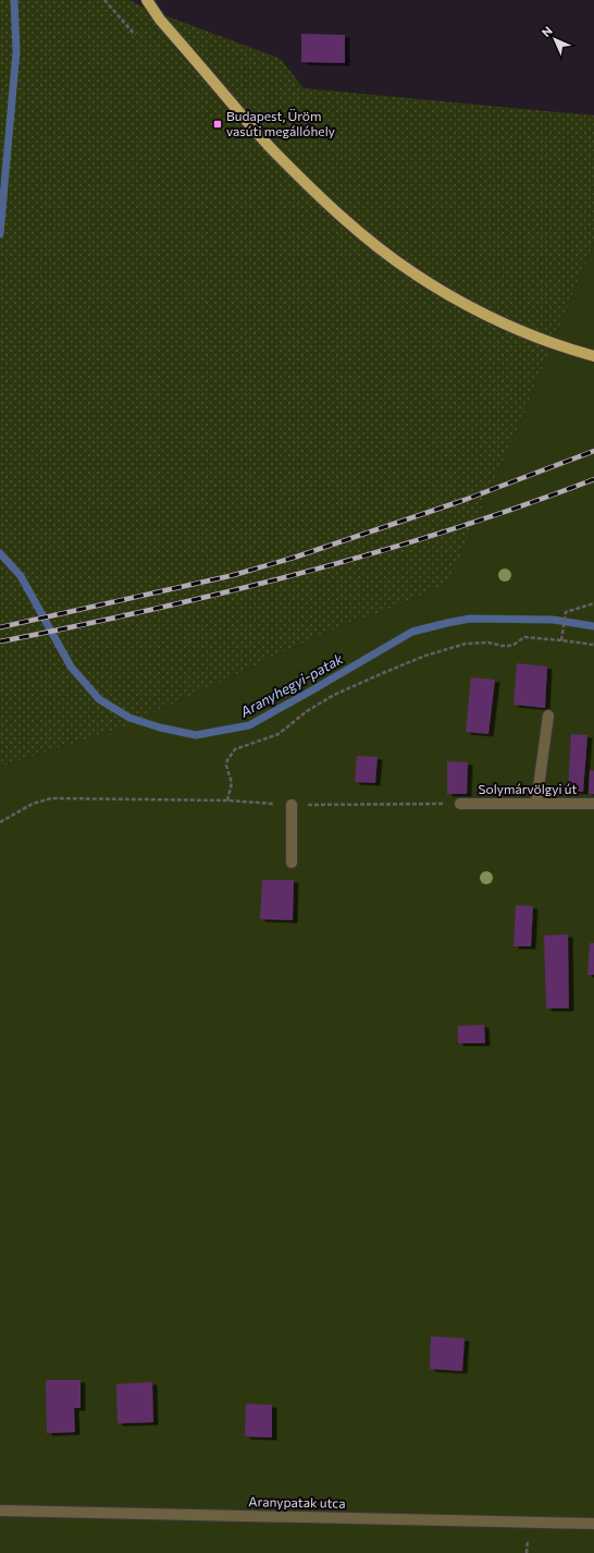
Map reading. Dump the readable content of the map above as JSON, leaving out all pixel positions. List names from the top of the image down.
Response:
{
  "streets": {
    "street": ["Solymárvölgyi út", "Aranypatak utca"]
  },
  "water": ["Aranyhegyi-patak"],
  "places": {
    "transit": ["Budapest, Üröm vasúti megállóhely"]
  },
  "north": "top left"
}
